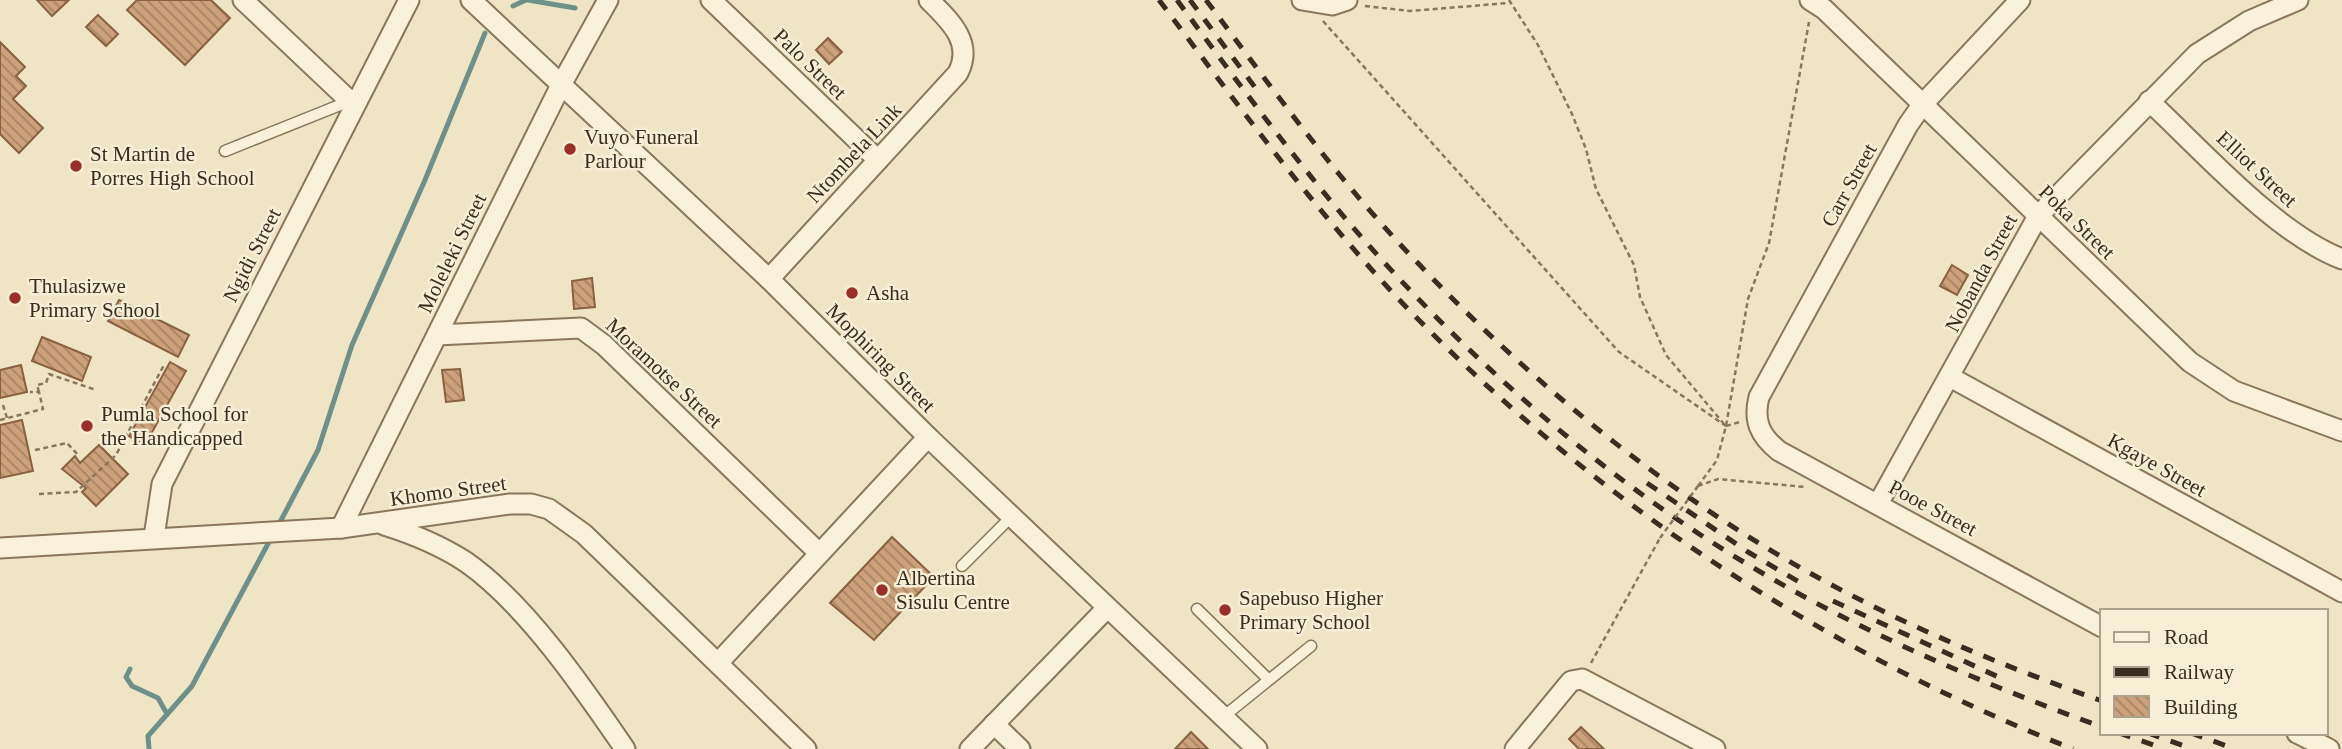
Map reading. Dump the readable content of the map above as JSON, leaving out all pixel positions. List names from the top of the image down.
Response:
{
  "streets": {
    "street": [
      "Palo Street",
      "Ntombela Link",
      "Elliot Street",
      "Carr Street",
      "Poka Street",
      "Moleleki Street",
      "Ngidi Street",
      "Nobanda Street",
      "Mophiring Street",
      "Moramotse Street",
      "Kgaye Street",
      "Khomo Street",
      "Pooe Street"
    ]
  },
  "crossings": [
    ["Palo Street", "Ntombela Link"],
    ["Ntombela Link", "Mophiring Street"],
    ["Elliot Street", "Nobanda Street"],
    ["Carr Street", "Poka Street"],
    ["Carr Street", "Pooe Street"],
    ["Poka Street", "Nobanda Street"],
    ["Moleleki Street", "Mophiring Street"],
    ["Moleleki Street", "Moramotse Street"],
    ["Moleleki Street", "Khomo Street"],
    ["Ngidi Street", "Khomo Street"],
    ["Nobanda Street", "Kgaye Street"],
    ["Nobanda Street", "Pooe Street"]
  ],
  "places": [
    "Vuyo Funeral Parlour",
    "St Martin de Porres High School",
    "Asha",
    "Thulasizwe Primary School",
    "Pumla School for the Handicapped",
    "Albertina Sisulu Centre",
    "Sapebuso Higher Primary School"
  ],
  "legend": ["Road", "Railway", "Building"]
}
